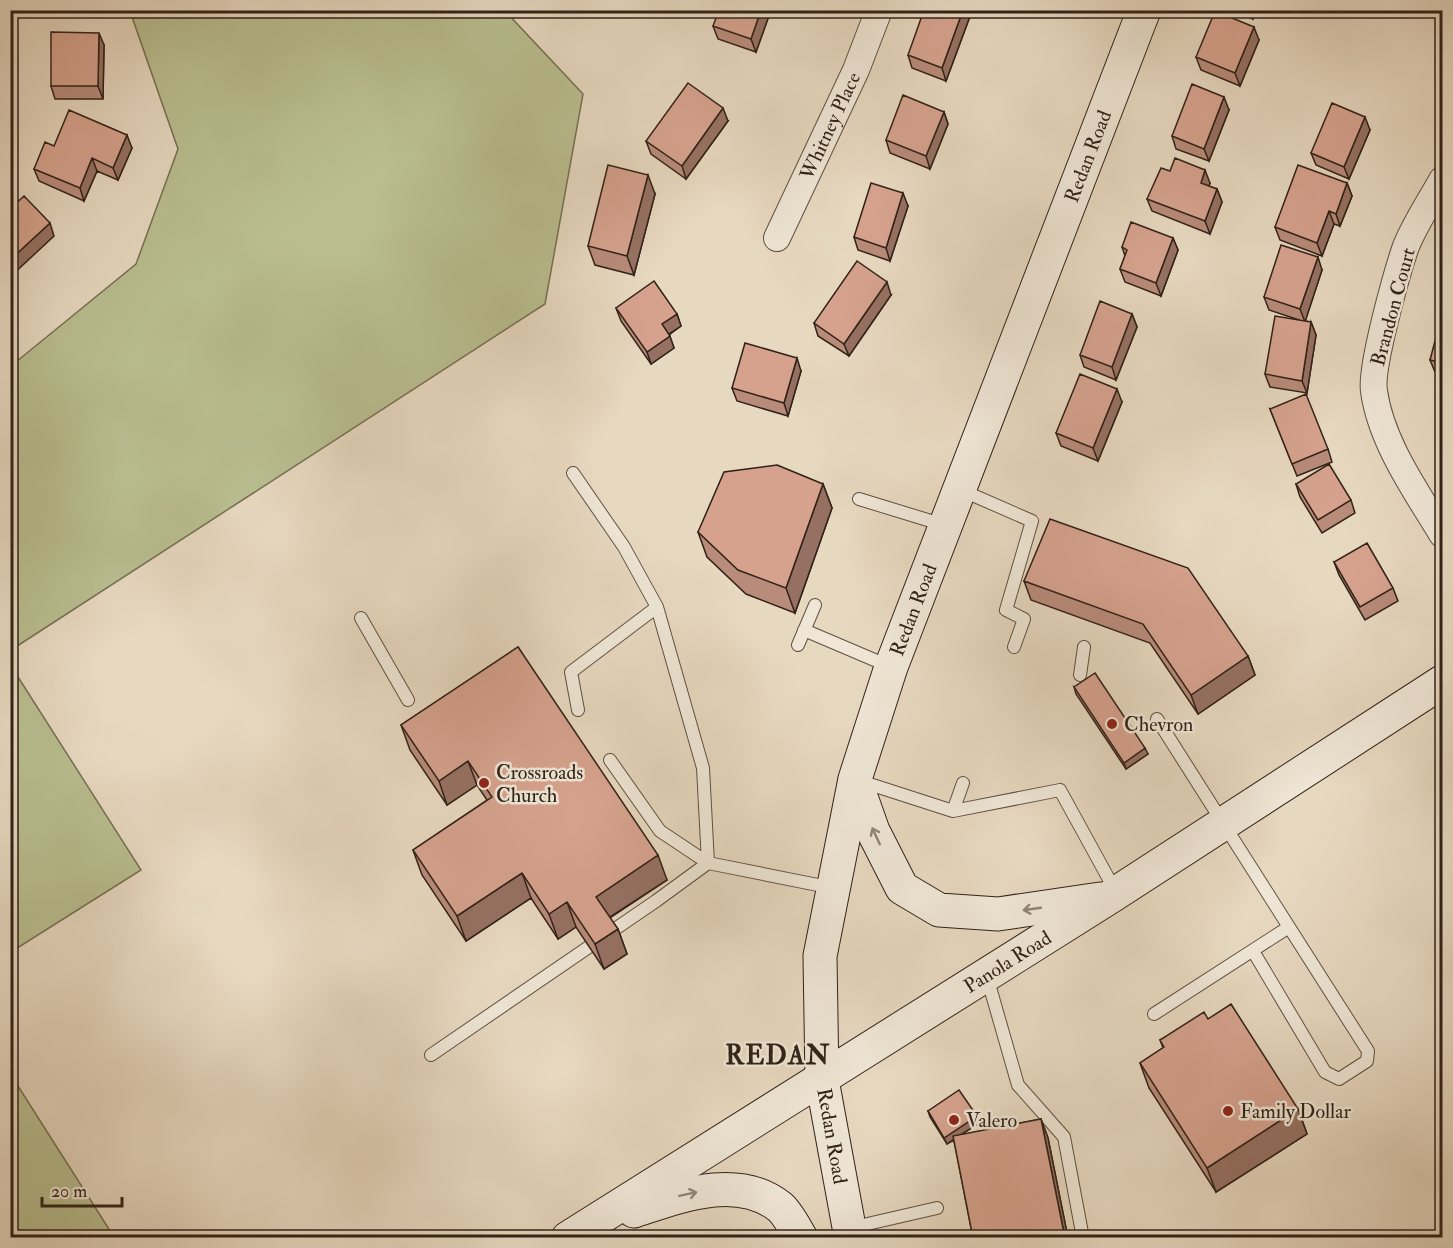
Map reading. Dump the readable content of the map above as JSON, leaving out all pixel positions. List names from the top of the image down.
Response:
{
  "streets": {
    "main road": ["Redan Road", "Panola Road"],
    "street": ["Whitney Place", "Brandon Court"]
  },
  "crossings": [
    ["Redan Road", "Panola Road"]
  ],
  "districts": ["REDAN"],
  "places": [
    "Chevron",
    "Crossroads Church",
    "Family Dollar",
    "Valero"
  ],
  "scale_bar": "20 m"
}
